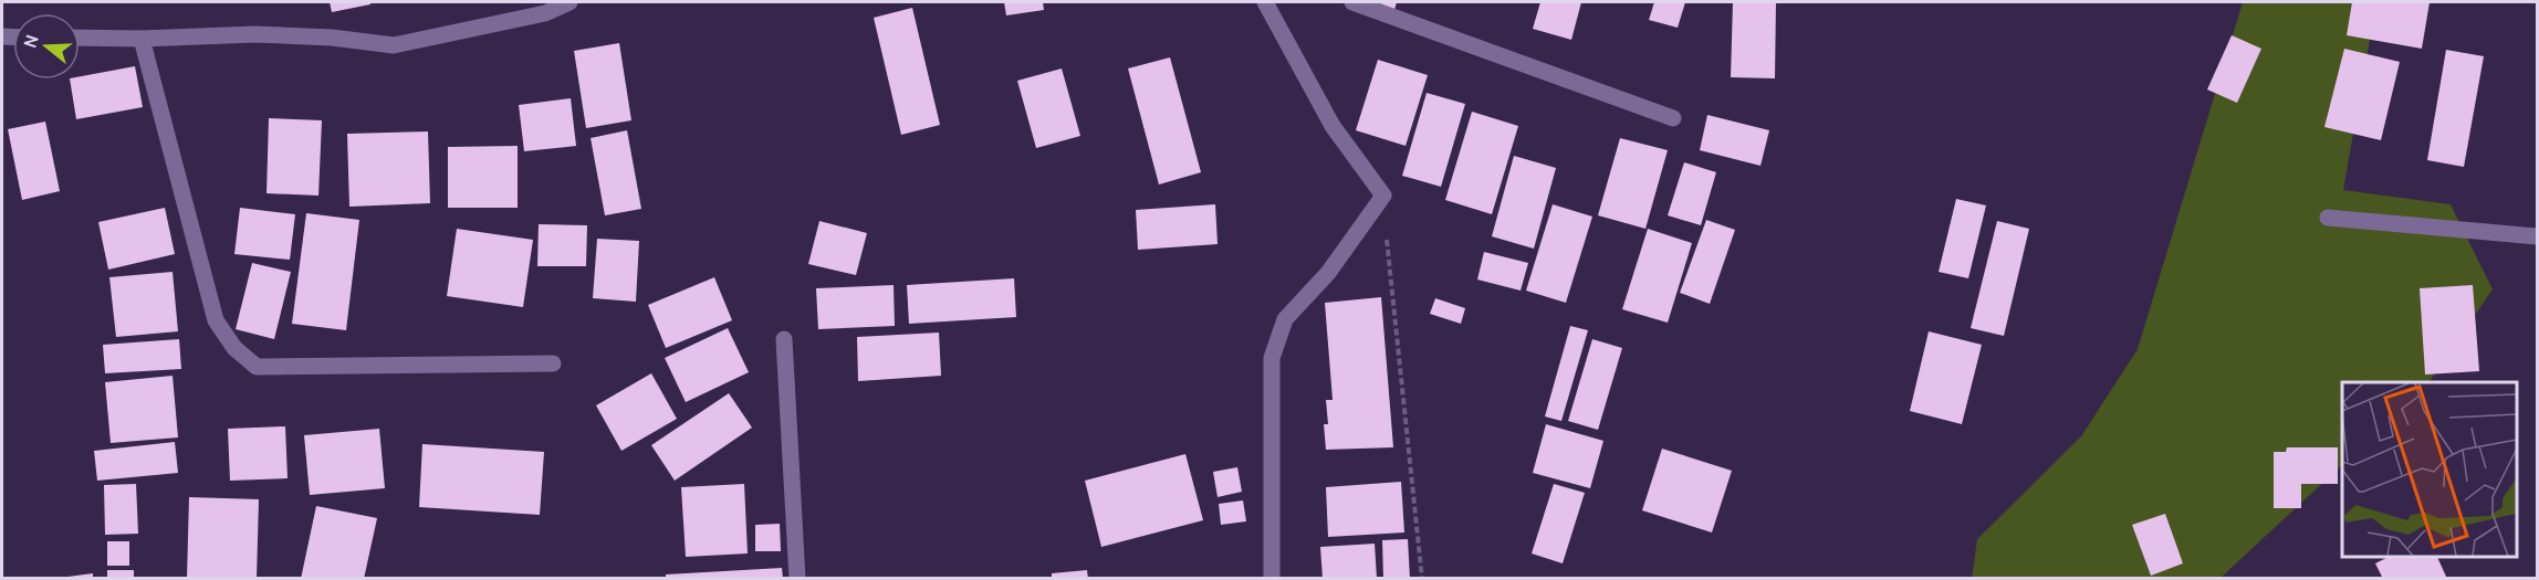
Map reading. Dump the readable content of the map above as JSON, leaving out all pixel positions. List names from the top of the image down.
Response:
{
  "north": "left"
}
